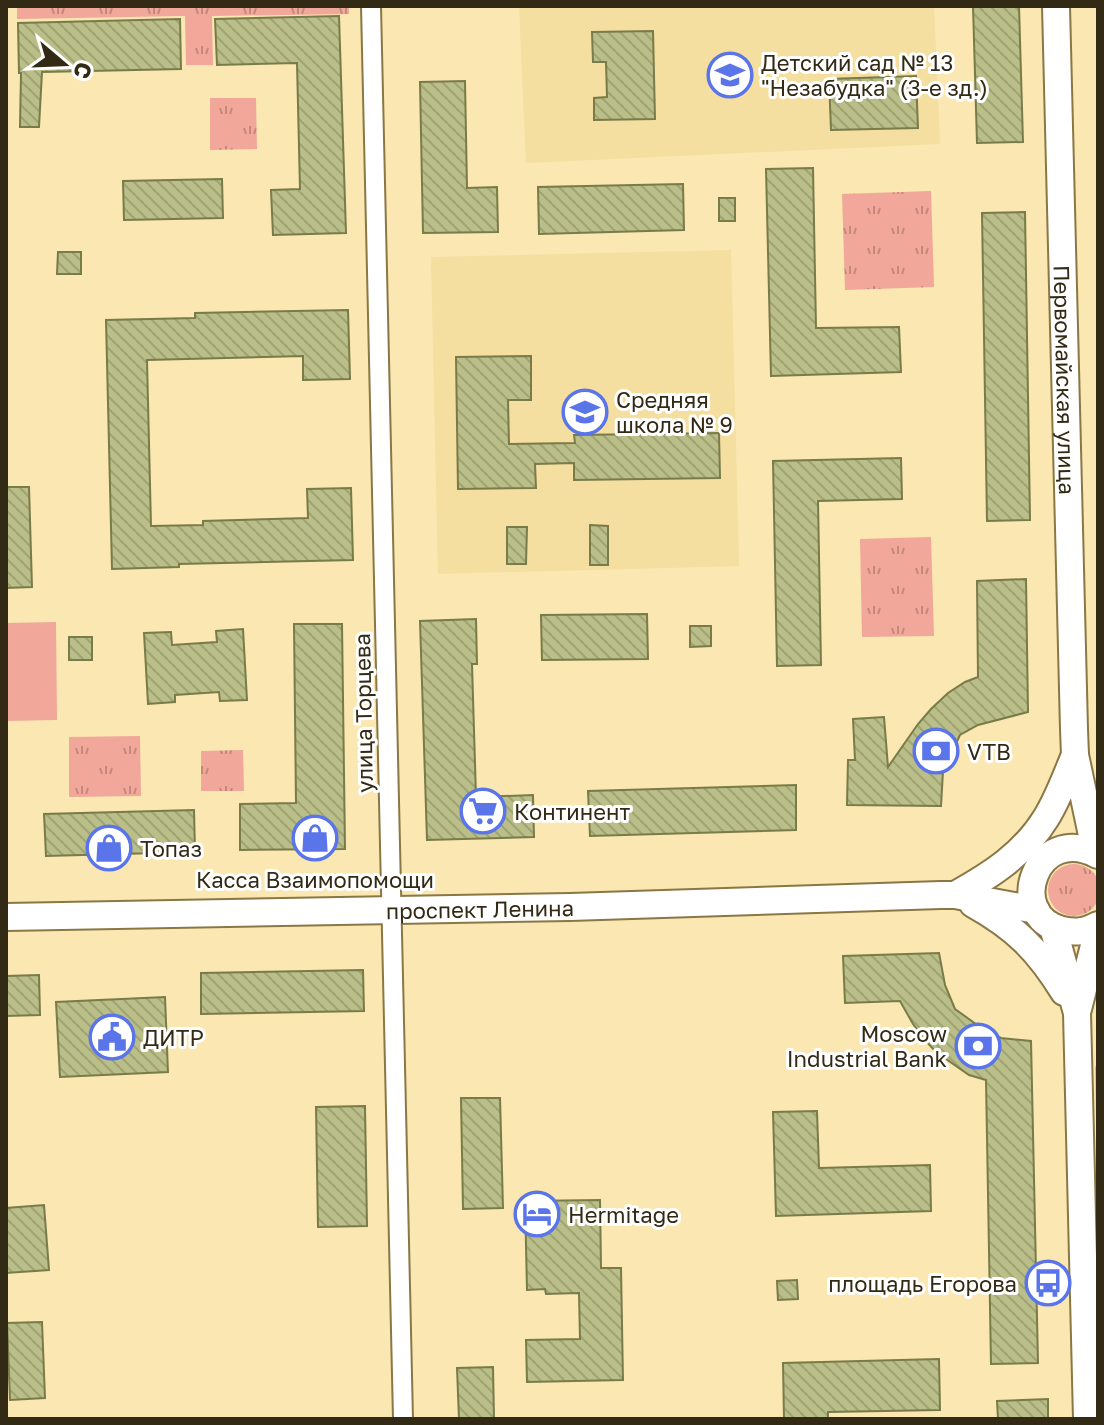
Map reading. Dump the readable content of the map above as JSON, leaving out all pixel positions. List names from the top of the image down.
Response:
{
  "streets": {
    "street": ["Первомайская улица", "улица Торцева", "проспект Ленина"]
  },
  "crossings": [
    ["улица Торцева", "проспект Ленина"]
  ],
  "places": {
    "school or university": ["Детский сад № 13 \"Незабудка\" (3-е зд.)", "Средняя школа № 9"],
    "bank": ["VTB", "Moscow Industrial Bank"],
    "supermarket": ["Континент"],
    "shop": ["Касса Взаимопомощи", "Топаз"],
    "public building": ["ДИТР"],
    "hotel": ["Hermitage"],
    "bus stop": ["площадь Егорова"]
  },
  "north": "right"
}
